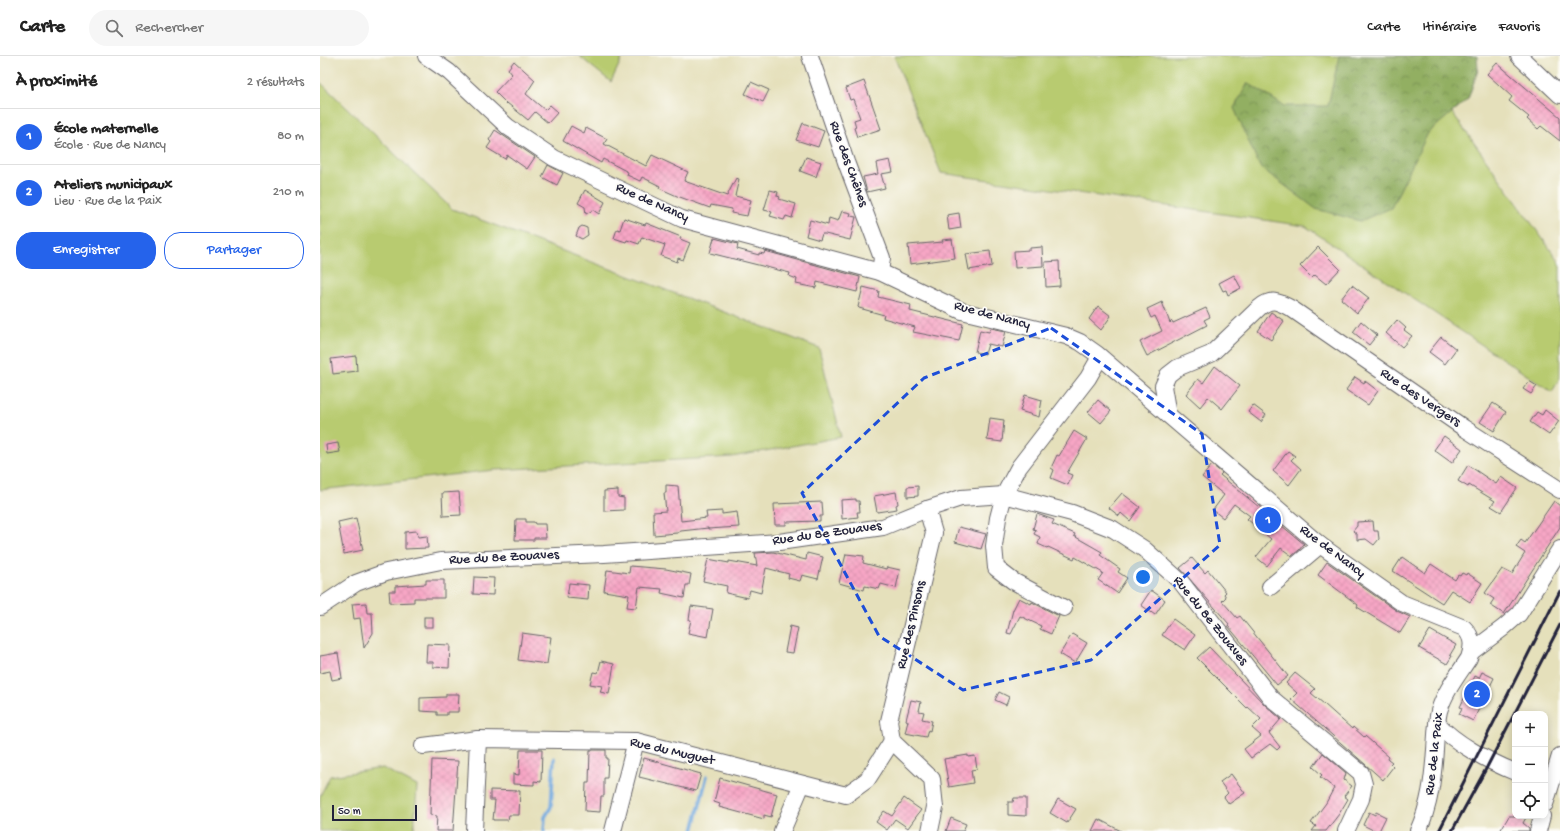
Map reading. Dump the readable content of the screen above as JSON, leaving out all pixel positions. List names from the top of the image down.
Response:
{
  "streets": {
    "street": [
      "Rue des Chênes",
      "Rue de Nancy",
      "Rue des Vergers",
      "Rue du 8e Zouaves",
      "Rue des Pinsons",
      "Rue du Muguet",
      "Rue de la Paix"
    ]
  },
  "crossings": [
    ["Rue des Chênes", "Rue de Nancy"],
    ["Rue de Nancy", "Rue des Vergers"],
    ["Rue de Nancy", "Rue de la Paix"],
    ["Rue du 8e Zouaves", "Rue des Pinsons"],
    ["Rue des Pinsons", "Rue du Muguet"]
  ],
  "scale_bar": "50 m",
  "page": {
    "header": "Carte",
    "search": "Rechercher",
    "nav": ["Carte", "Itinéraire", "Favoris"],
    "heading": ["À proximité", "2 résultats"],
    "list": [
      {
        "mark": "1",
        "name": "École maternelle",
        "note": "École · Rue de Nancy",
        "value": "80 m"
      },
      {
        "mark": "2",
        "name": "Ateliers municipaux",
        "note": "Lieu · Rue de la Paix",
        "value": "210 m"
      }
    ],
    "buttons": ["Enregistrer", "Partager"],
    "pins": ["1", "2"],
    "map_buttons": ["+", "−"],
    "scale": "50 m"
  }
}
